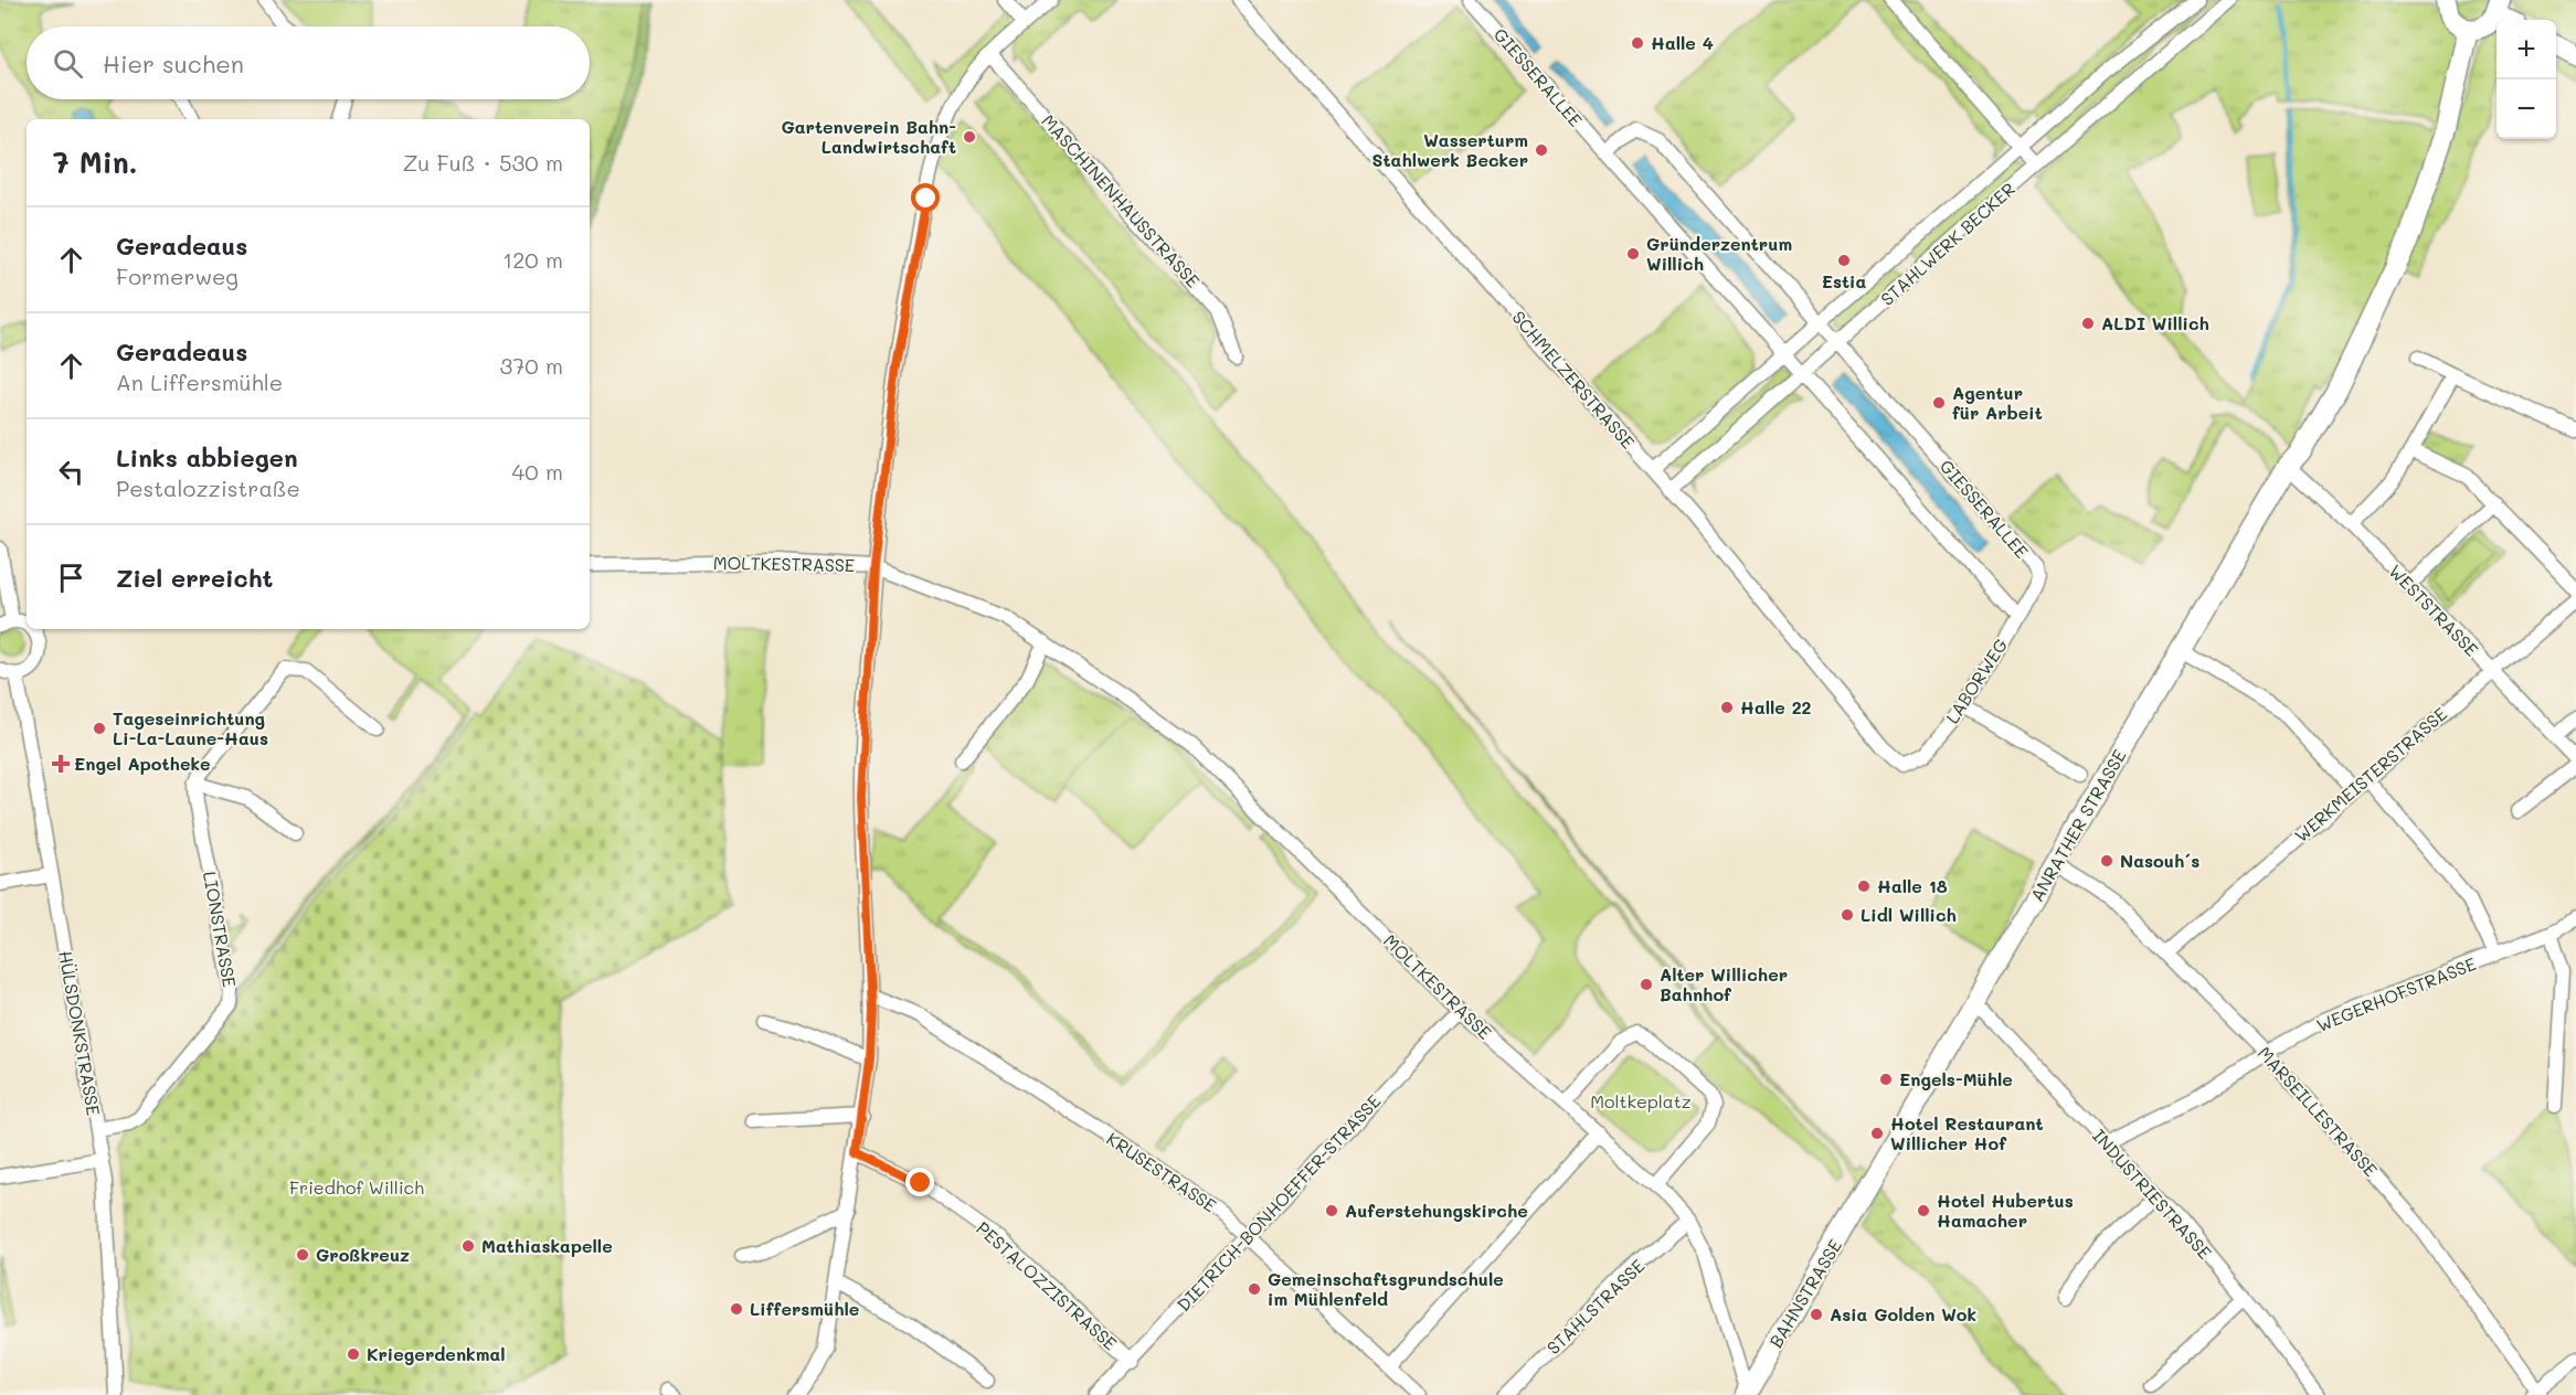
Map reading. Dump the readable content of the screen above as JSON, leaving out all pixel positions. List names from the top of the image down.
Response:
{
  "streets": {
    "street": [
      "GIESSERALLEE",
      "MASCHINENHAUSSTRASSE",
      "STAHLWERK BECKER",
      "SCHMELZERSTRASSE",
      "MOLTKESTRASSE",
      "WESTSTRASSE",
      "LABORWEG",
      "WERKMEISTERSTRASSE",
      "ANRATHER STRASSE",
      "LIONSTRASSE",
      "WEGERHOFSTRASSE",
      "HÜLSDONKSTRASSE",
      "MARSEILLESTRASSE",
      "KRUSESTRASSE",
      "INDUSTRIESTRASSE",
      "DIETRICH-BONHOEFFER-STRASSE",
      "PESTALOZZISTRASSE",
      "BAHNSTRASSE",
      "STAHLSTRASSE"
    ]
  },
  "crossings": [
    ["GIESSERALLEE", "STAHLWERK BECKER"],
    ["GIESSERALLEE", "LABORWEG"],
    ["STAHLWERK BECKER", "SCHMELZERSTRASSE"],
    ["SCHMELZERSTRASSE", "LABORWEG"],
    ["MOLTKESTRASSE", "DIETRICH-BONHOEFFER-STRASSE"],
    ["MOLTKESTRASSE", "BAHNSTRASSE"],
    ["MOLTKESTRASSE", "STAHLSTRASSE"],
    ["WESTSTRASSE", "WERKMEISTERSTRASSE"],
    ["WESTSTRASSE", "ANRATHER STRASSE"],
    ["WERKMEISTERSTRASSE", "MARSEILLESTRASSE"],
    ["ANRATHER STRASSE", "MARSEILLESTRASSE"],
    ["ANRATHER STRASSE", "INDUSTRIESTRASSE"],
    ["ANRATHER STRASSE", "BAHNSTRASSE"],
    ["LIONSTRASSE", "HÜLSDONKSTRASSE"],
    ["WEGERHOFSTRASSE", "MARSEILLESTRASSE"],
    ["WEGERHOFSTRASSE", "INDUSTRIESTRASSE"],
    ["KRUSESTRASSE", "DIETRICH-BONHOEFFER-STRASSE"],
    ["DIETRICH-BONHOEFFER-STRASSE", "PESTALOZZISTRASSE"]
  ],
  "parks": ["Moltkeplatz", "Friedhof Willich"],
  "places": {
    "other": [
      "Halle 4",
      "Gartenverein Bahn- Landwirtschaft",
      "Wasserturm Stahlwerk Becker",
      "Gründerzentrum Willich",
      "Estia",
      "ALDI Willich",
      "Agentur für Arbeit",
      "Halle 22",
      "Tageseinrichtung Li-La-Laune-Haus",
      "Nasouh´s",
      "Halle 18",
      "Lidl Willich",
      "Alter Willicher Bahnhof",
      "Engels-Mühle",
      "Hotel Restaurant Willicher Hof",
      "Auferstehungskirche",
      "Hotel Hubertus Hamacher",
      "Mathiaskapelle",
      "Großkreuz",
      "Gemeinschaftsgrundschule im Mühlenfeld",
      "Liffersmühle",
      "Asia Golden Wok",
      "Kriegerdenkmal"
    ],
    "health": ["Engel Apotheke"]
  },
  "page": {
    "map_buttons": ["+", "−"],
    "search": "Hier suchen",
    "heading": ["7 Min.", "Zu Fuß · 530 m"],
    "list": [
      ["Geradeaus", "Formerweg", "120 m"],
      ["Geradeaus", "An Liffersmühle", "370 m"],
      ["Links abbiegen", "Pestalozzistraße", "40 m"],
      "Ziel erreicht"
    ]
  }
}
